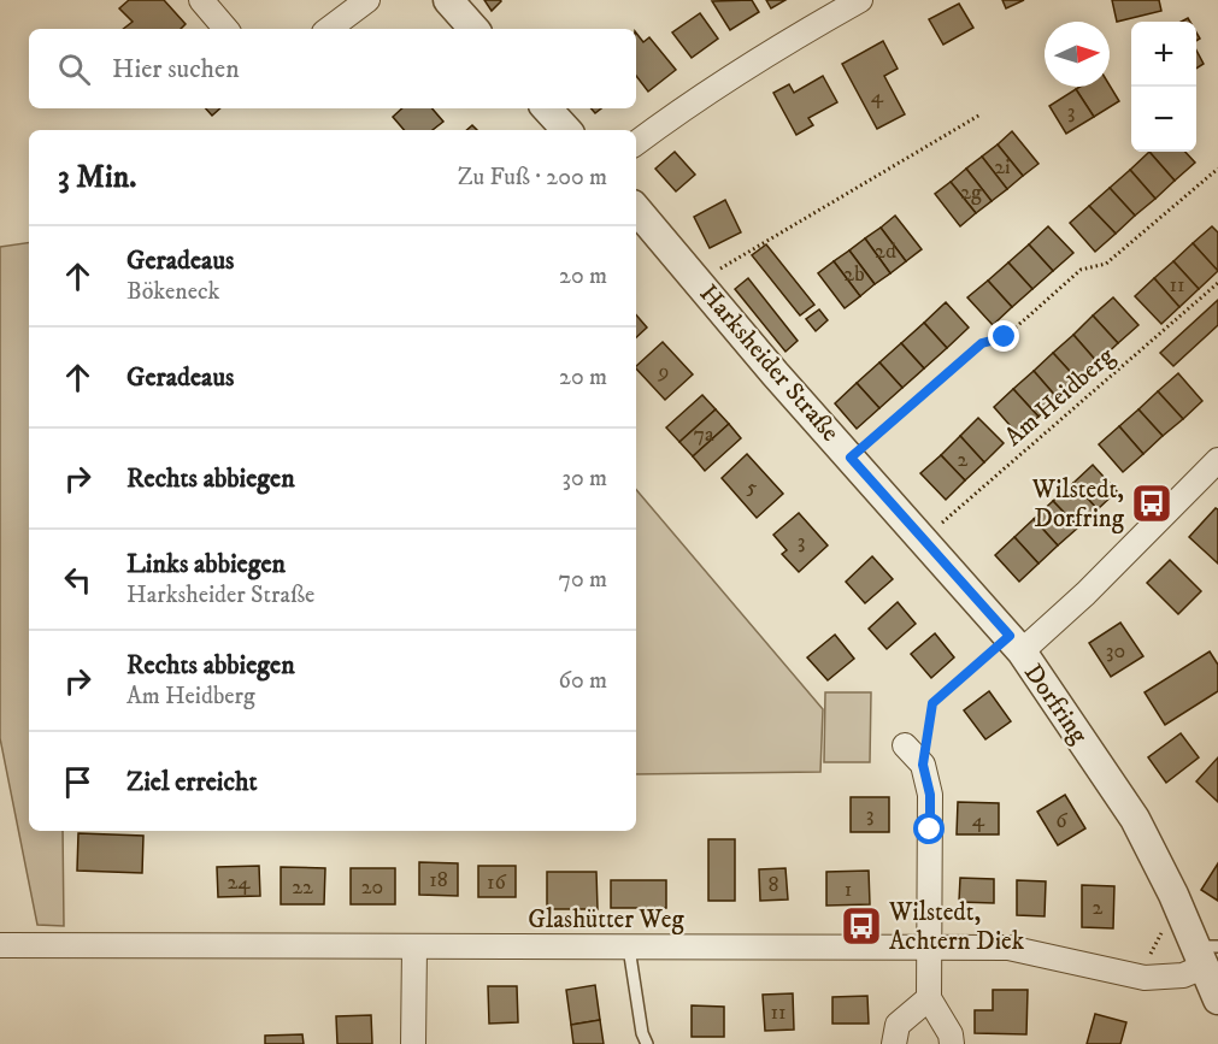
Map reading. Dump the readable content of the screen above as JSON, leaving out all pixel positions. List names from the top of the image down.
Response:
{
  "streets": {
    "street": ["Harksheider Straße", "Dorfring", "Glashütter Weg"],
    "path": ["Am Heidberg"]
  },
  "crossings": [
    ["Harksheider Straße", "Am Heidberg"],
    ["Harksheider Straße", "Dorfring"],
    ["Dorfring", "Glashütter Weg"]
  ],
  "places": {
    "bus stop": ["Wilstedt, Dorfring", "Wilstedt, Achtern Diek"]
  },
  "house_numbers": [
    "4",
    "3",
    "2i",
    "2g",
    "2d",
    "2b",
    "11",
    "9",
    "7a",
    "2",
    "5",
    "3",
    "30",
    "3",
    "4",
    "6",
    "18",
    "24",
    "16",
    "8",
    "22",
    "20",
    "1",
    "2",
    "11"
  ],
  "north": "right",
  "page": {
    "map_buttons": ["+", "−"],
    "search": "Hier suchen",
    "heading": ["3 Min.", "Zu Fuß · 200 m"],
    "list": [
      ["Geradeaus", "Bökeneck", "20 m"],
      ["Geradeaus", "20 m"],
      ["Rechts abbiegen", "30 m"],
      ["Links abbiegen", "Harksheider Straße", "70 m"],
      ["Rechts abbiegen", "Am Heidberg", "60 m"],
      "Ziel erreicht"
    ]
  }
}
